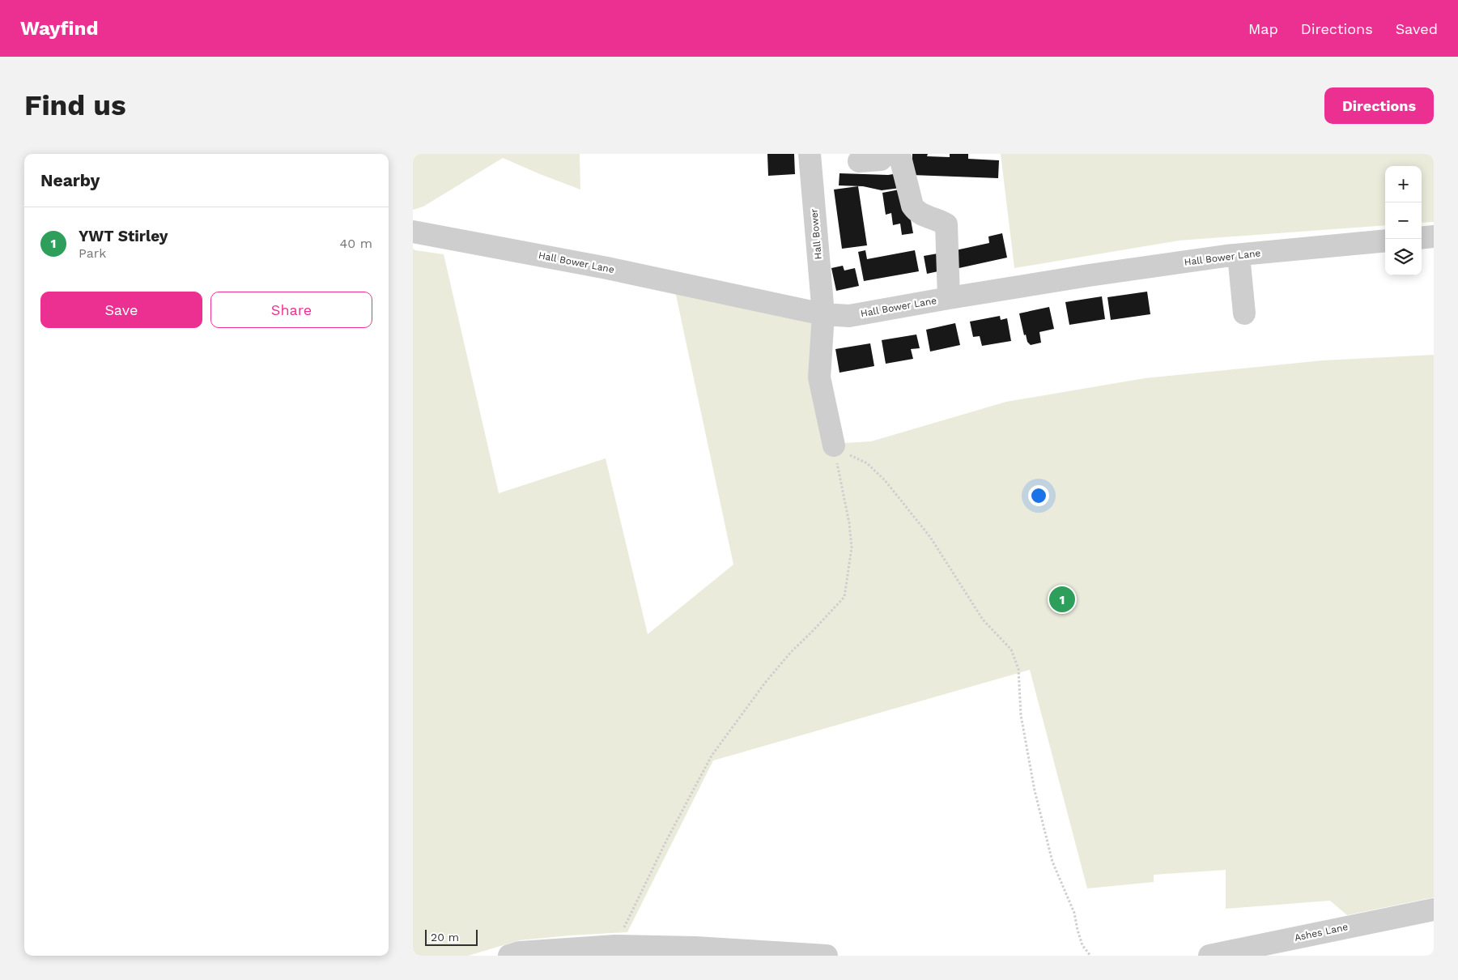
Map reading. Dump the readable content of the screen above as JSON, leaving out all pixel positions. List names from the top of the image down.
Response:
{
  "streets": {
    "street": ["Hall Bower", "Hall Bower Lane", "Ashes Lane"]
  },
  "crossings": [
    ["Hall Bower", "Hall Bower Lane"]
  ],
  "scale_bar": "20 m",
  "page": {
    "header": "Wayfind",
    "nav": ["Map", "Directions", "Saved"],
    "buttons": [
      "Directions",
      ["Save", "Share"]
    ],
    "title": "Find us",
    "heading": "Nearby",
    "map_buttons": ["+", "−"],
    "list": [
      {
        "mark": "1",
        "name": "YWT Stirley",
        "note": "Park",
        "value": "40 m"
      }
    ],
    "pins": "1",
    "scale": "20 m"
  }
}
